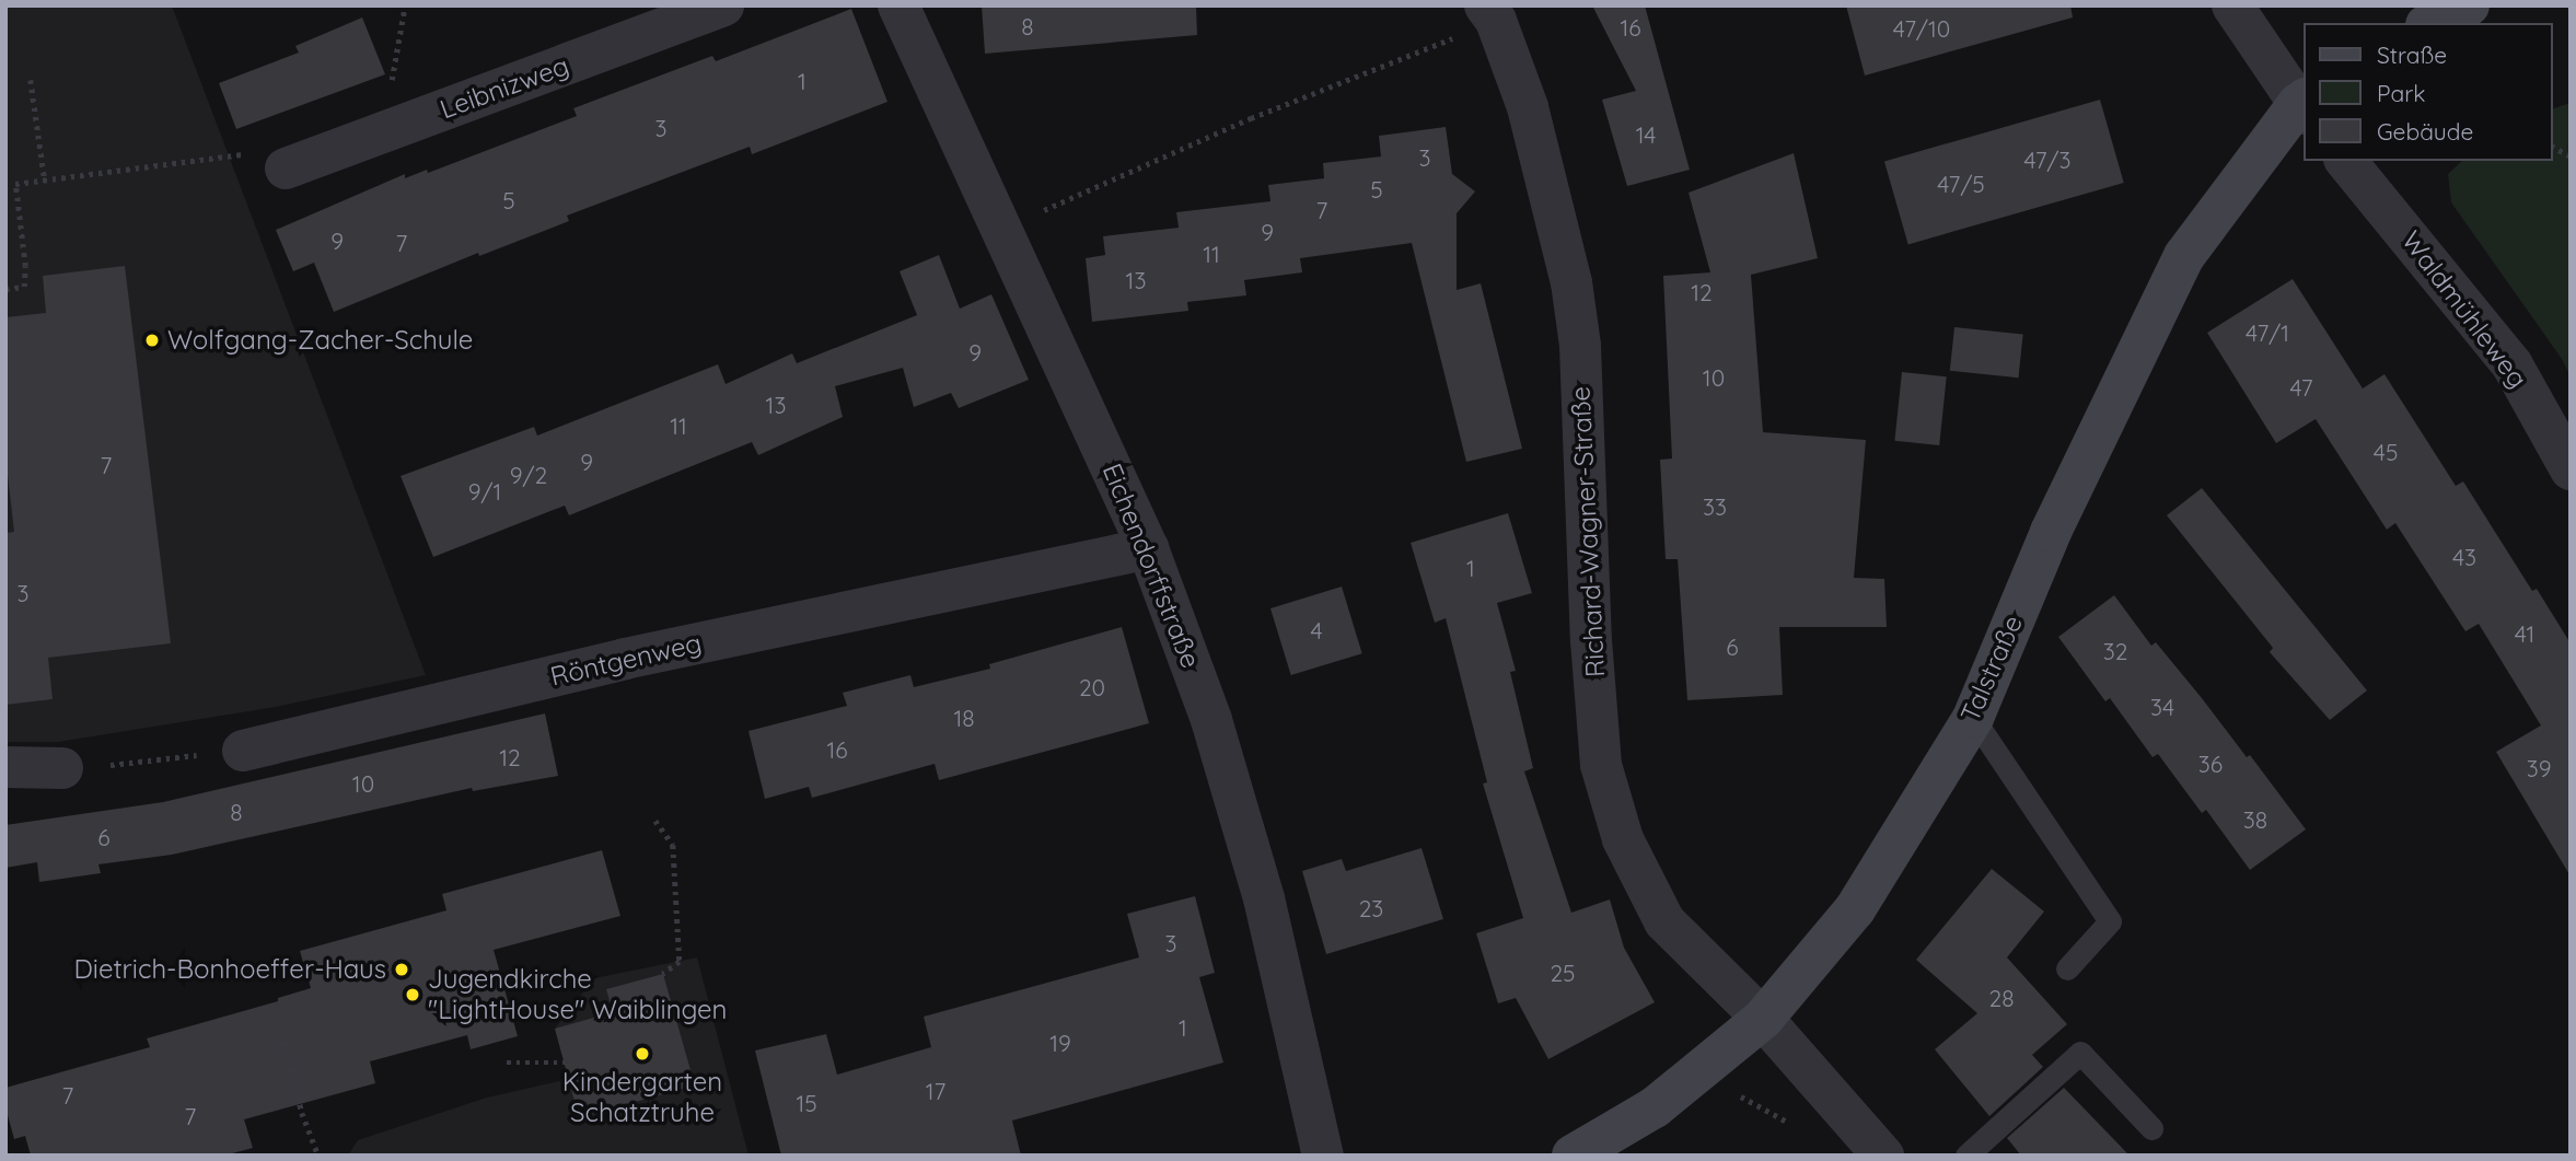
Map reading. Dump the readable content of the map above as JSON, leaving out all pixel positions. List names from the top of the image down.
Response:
{
  "streets": {
    "street": [
      "Leibnizweg",
      "Waldmühleweg",
      "Richard-Wagner-Straße",
      "Eichendorffstraße",
      "Röntgenweg",
      "Talstraße"
    ]
  },
  "crossings": [
    ["Richard-Wagner-Straße", "Talstraße"],
    ["Eichendorffstraße", "Röntgenweg"]
  ],
  "places": [
    "Wolfgang-Zacher-Schule",
    "Dietrich-Bonhoeffer-Haus",
    "Jugendkirche \"LightHouse\" Waiblingen",
    "Kindergarten Schatztruhe"
  ],
  "house_numbers": [
    "8",
    "16",
    "47/10",
    "1",
    "3",
    "14",
    "3",
    "47/3",
    "47/5",
    "5",
    "5",
    "7",
    "9",
    "9",
    "7",
    "11",
    "13",
    "12",
    "47/1",
    "9",
    "10",
    "47",
    "13",
    "11",
    "45",
    "9",
    "7",
    "9/2",
    "9/1",
    "33",
    "43",
    "1",
    "3",
    "4",
    "41",
    "6",
    "32",
    "20",
    "34",
    "18",
    "16",
    "12",
    "36",
    "39",
    "10",
    "8",
    "38",
    "6",
    "23",
    "3",
    "25",
    "28",
    "1",
    "19",
    "17",
    "7",
    "15",
    "7"
  ],
  "legend": ["Straße", "Park", "Gebäude"]
}
